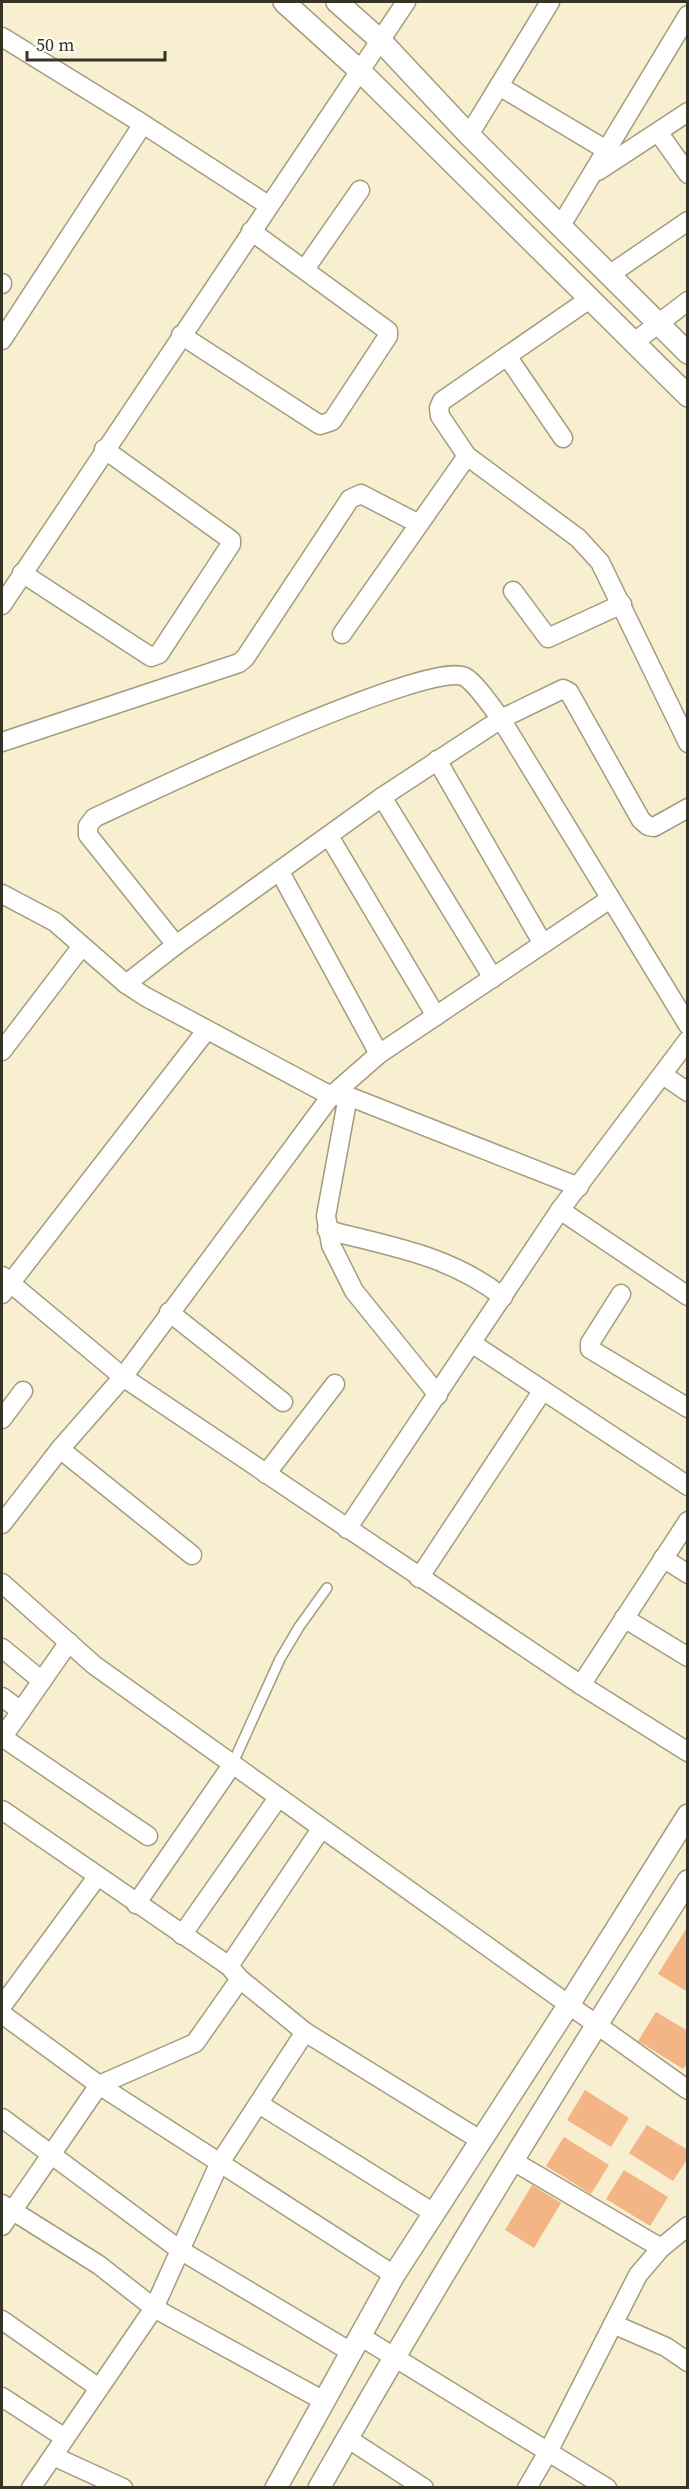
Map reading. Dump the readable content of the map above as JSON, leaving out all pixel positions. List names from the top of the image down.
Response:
{
  "scale_bar": "50 m"
}
